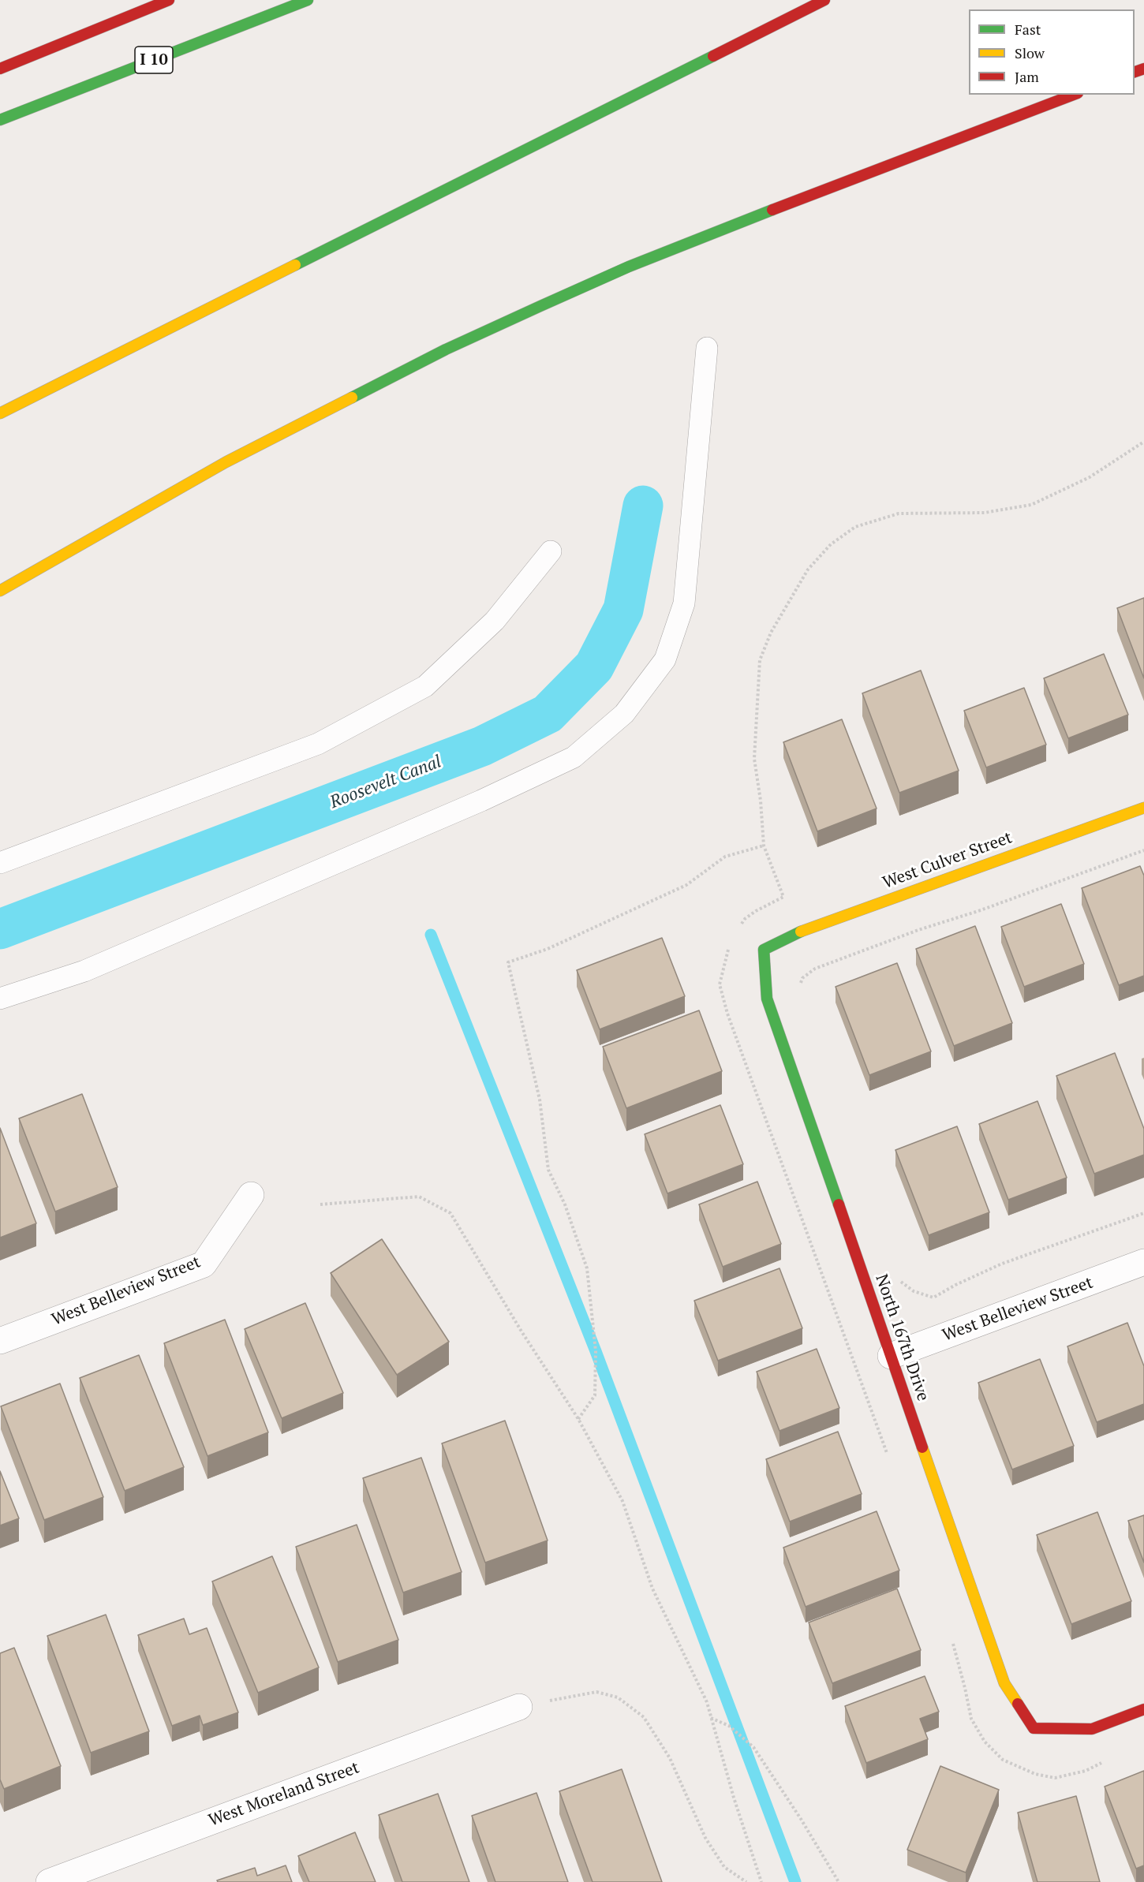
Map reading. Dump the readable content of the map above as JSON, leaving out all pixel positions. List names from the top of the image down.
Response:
{
  "streets": {
    "main road": ["I 10", "West Culver Street", "North 167th Drive"],
    "street": ["West Belleview Street", "West Moreland Street"]
  },
  "crossings": [
    ["West Culver Street", "North 167th Drive"],
    ["West Belleview Street", "North 167th Drive"]
  ],
  "water": ["Roosevelt Canal"],
  "legend": ["Fast", "Slow", "Jam"]
}
